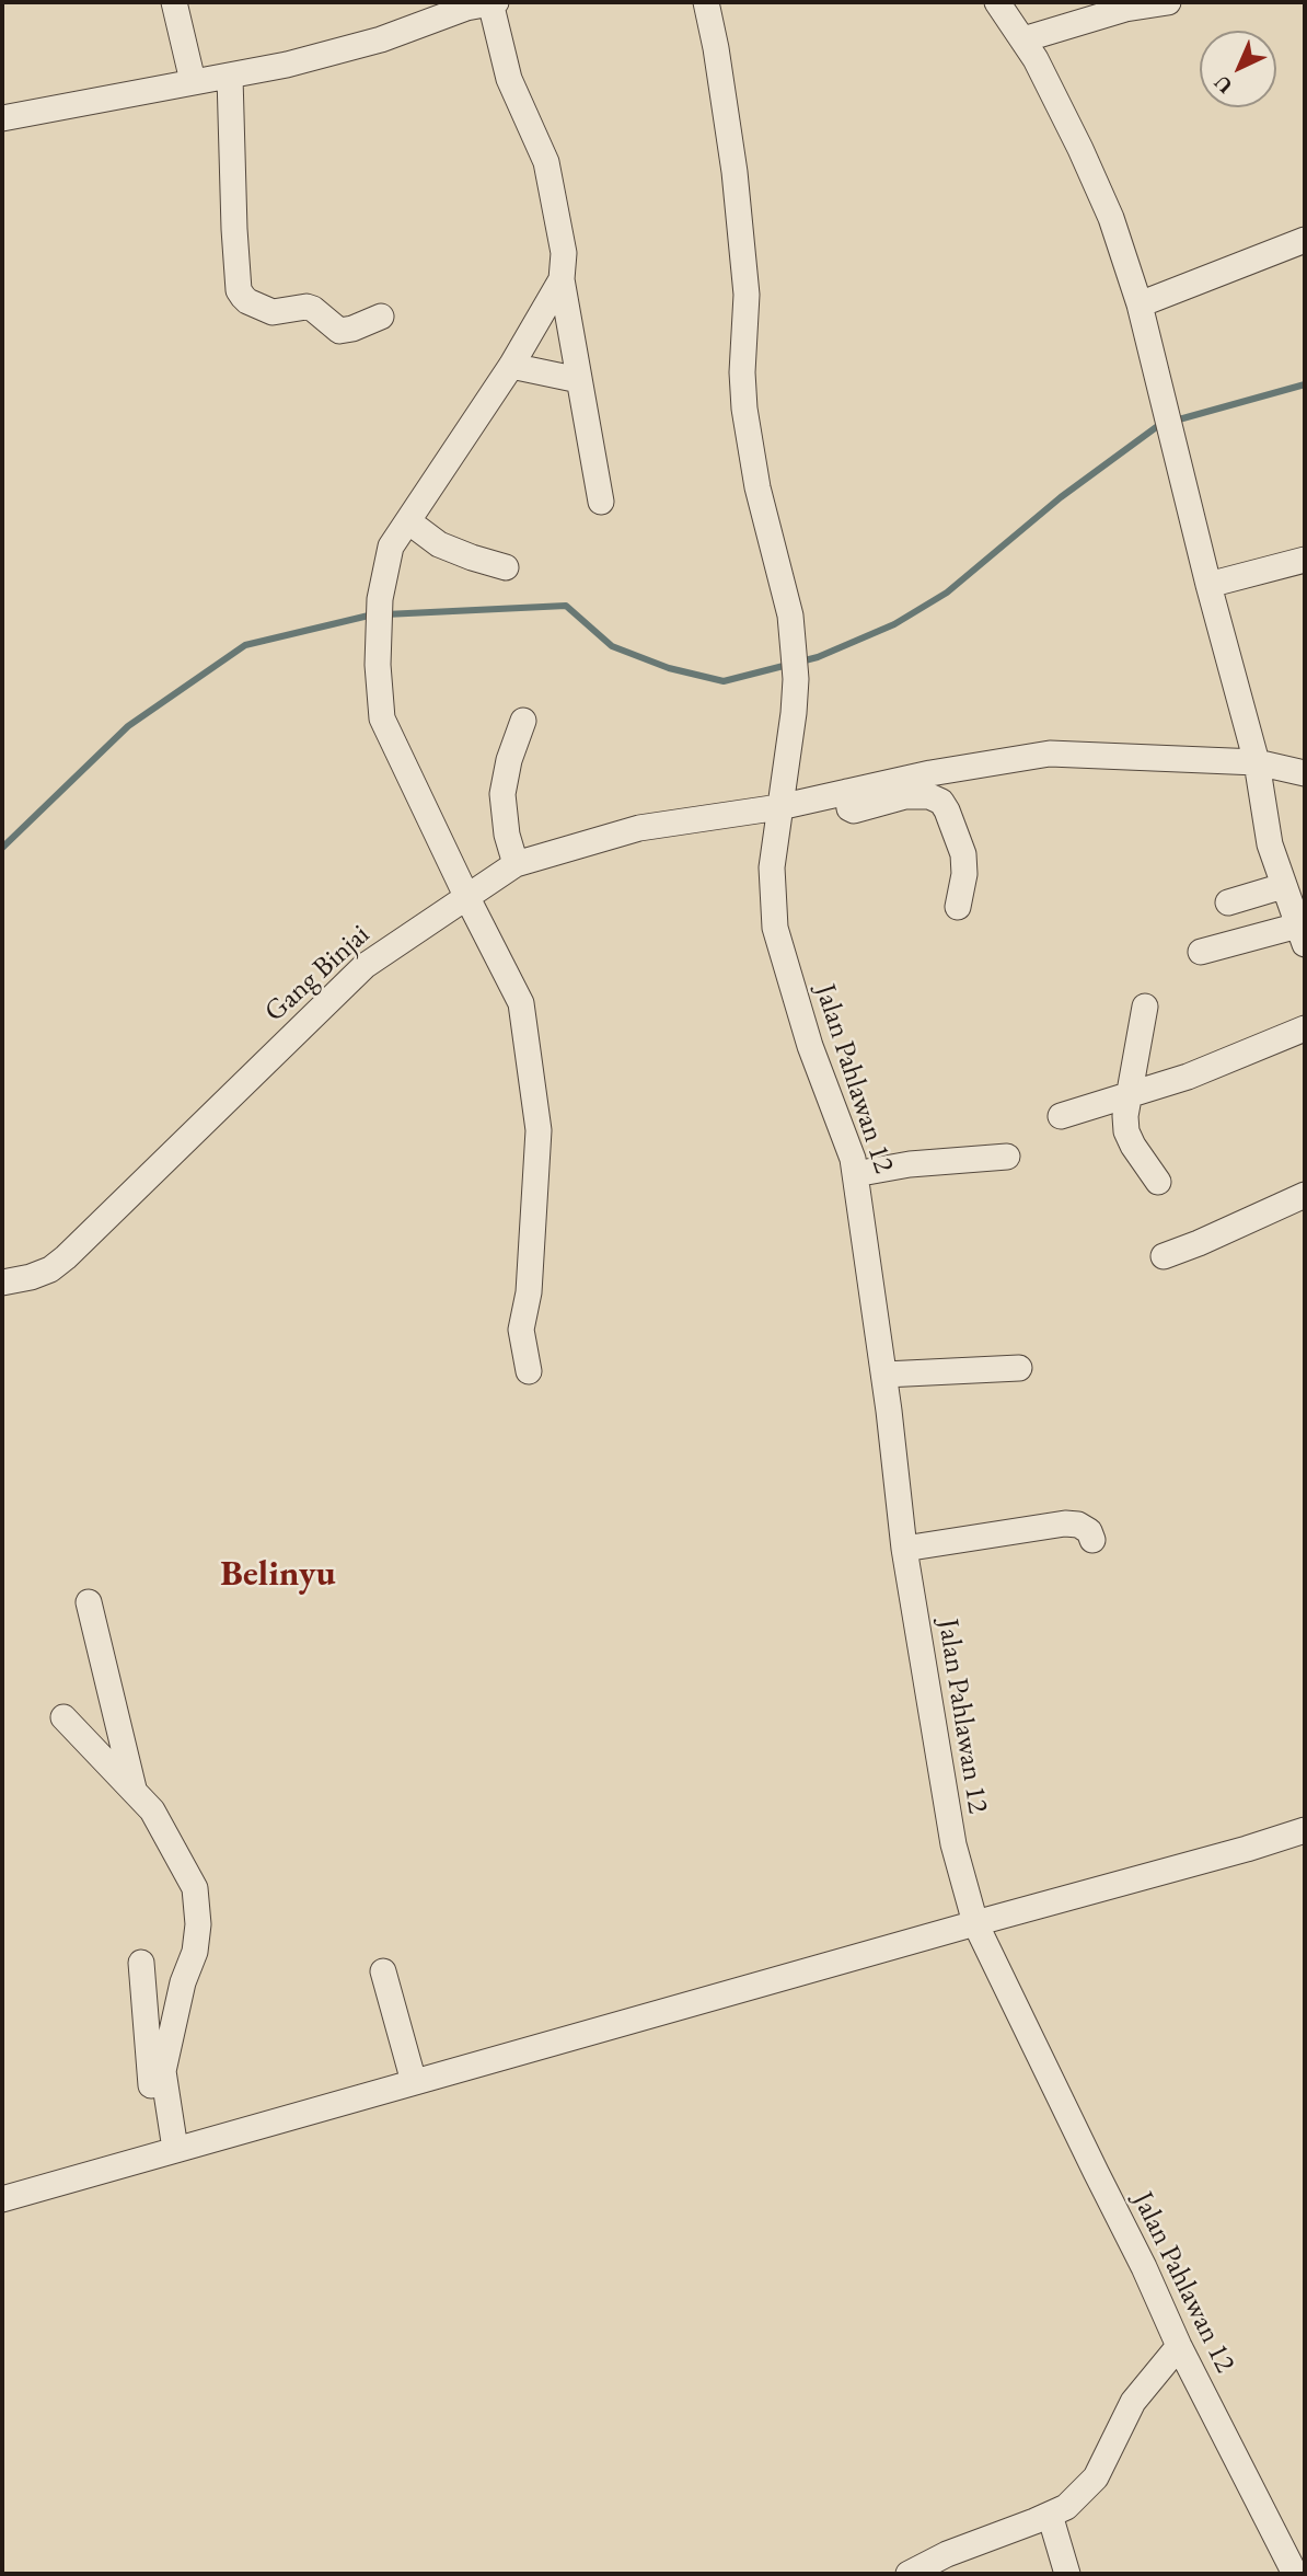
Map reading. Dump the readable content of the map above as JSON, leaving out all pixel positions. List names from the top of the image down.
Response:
{
  "streets": {
    "street": ["Gang Binjai", "Jalan Pahlawan 12"]
  },
  "crossings": [
    ["Gang Binjai", "Jalan Pahlawan 12"]
  ],
  "districts": ["Belinyu"],
  "north": "bottom left"
}
